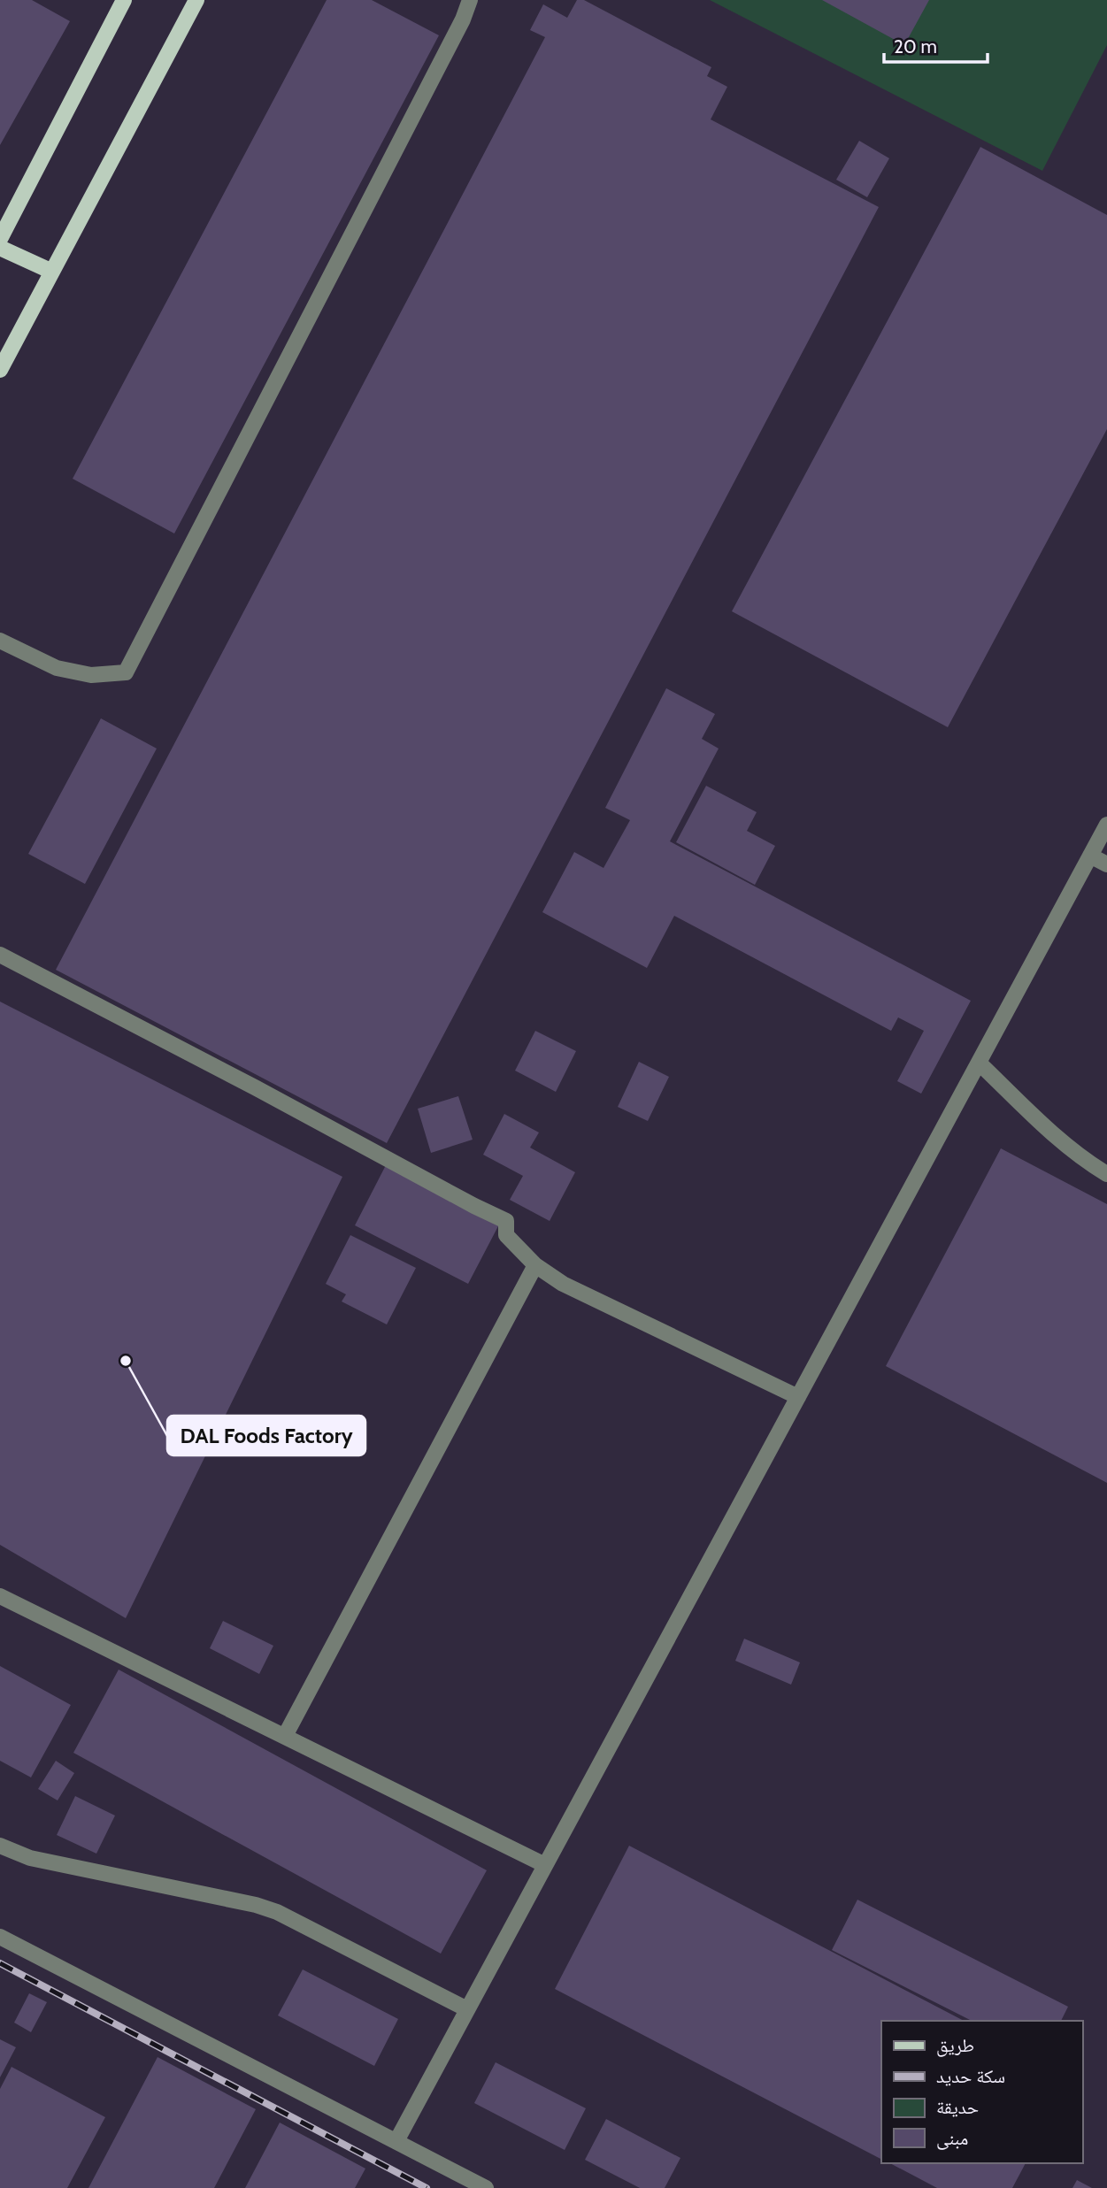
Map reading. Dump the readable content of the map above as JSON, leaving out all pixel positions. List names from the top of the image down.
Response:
{
  "places": ["DAL Foods Factory"],
  "legend": [
    "طريق",
    "سكة حديد",
    "حديقة",
    "مبنى"
  ],
  "scale_bar": "20 m"
}
